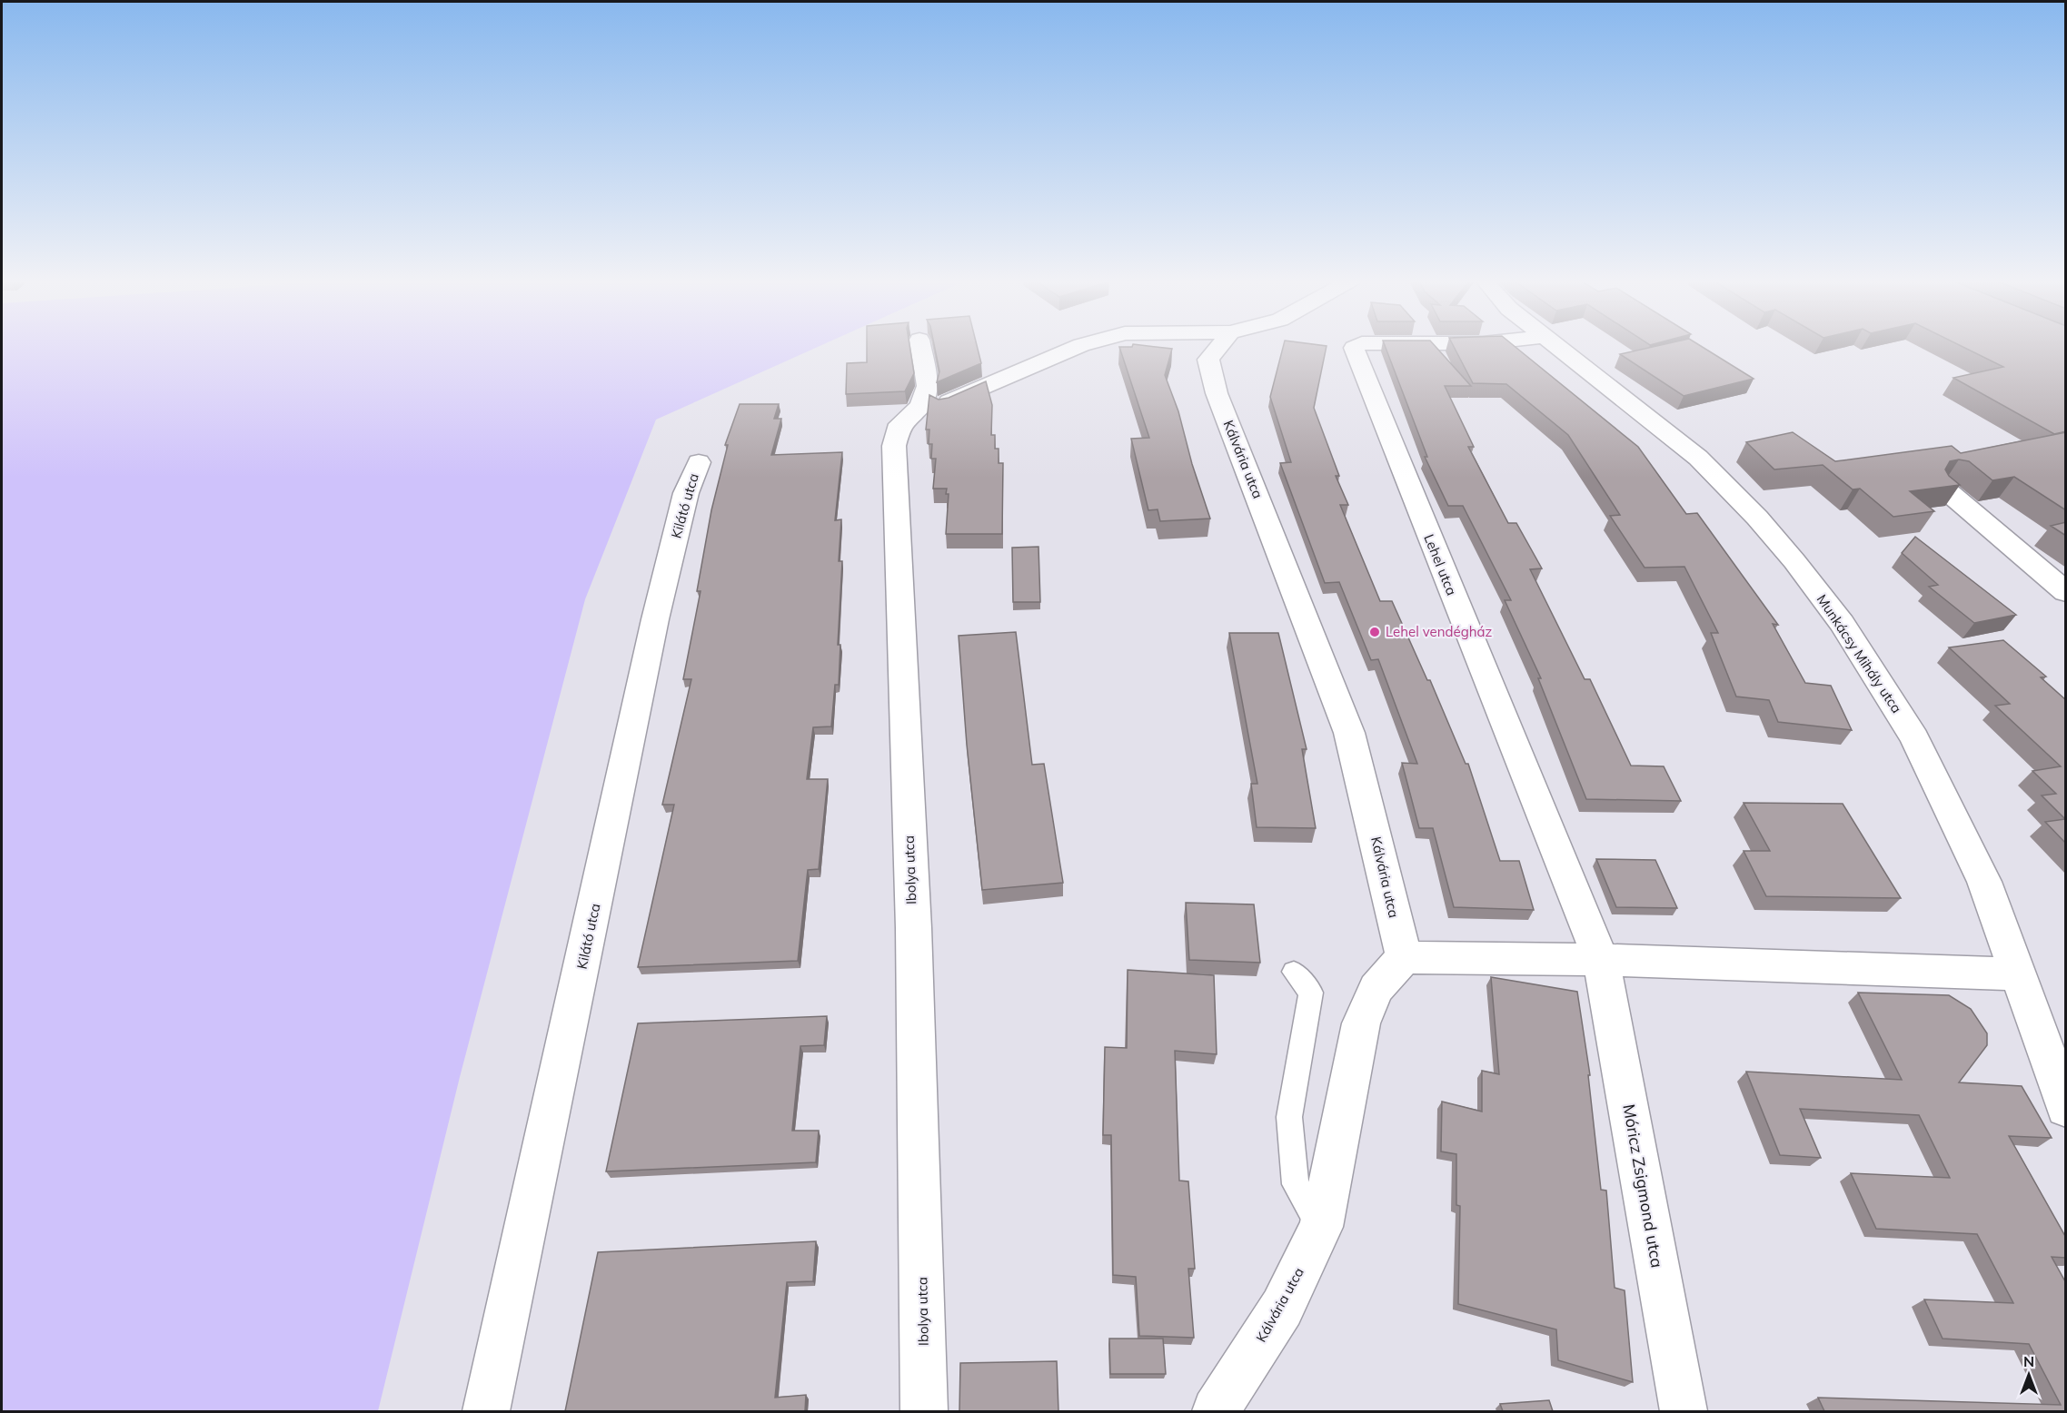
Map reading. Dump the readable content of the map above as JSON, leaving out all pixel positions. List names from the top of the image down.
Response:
{
  "streets": {
    "street": [
      "Kálvária utca",
      "Kilátó utca",
      "Lehel utca",
      "Munkácsy Mihály utca",
      "Ibolya utca",
      "Móricz Zsigmond utca"
    ]
  },
  "crossings": [
    ["Lehel utca", "Móricz Zsigmond utca"]
  ],
  "places": ["Lehel vendégház"],
  "north": "top"
}
